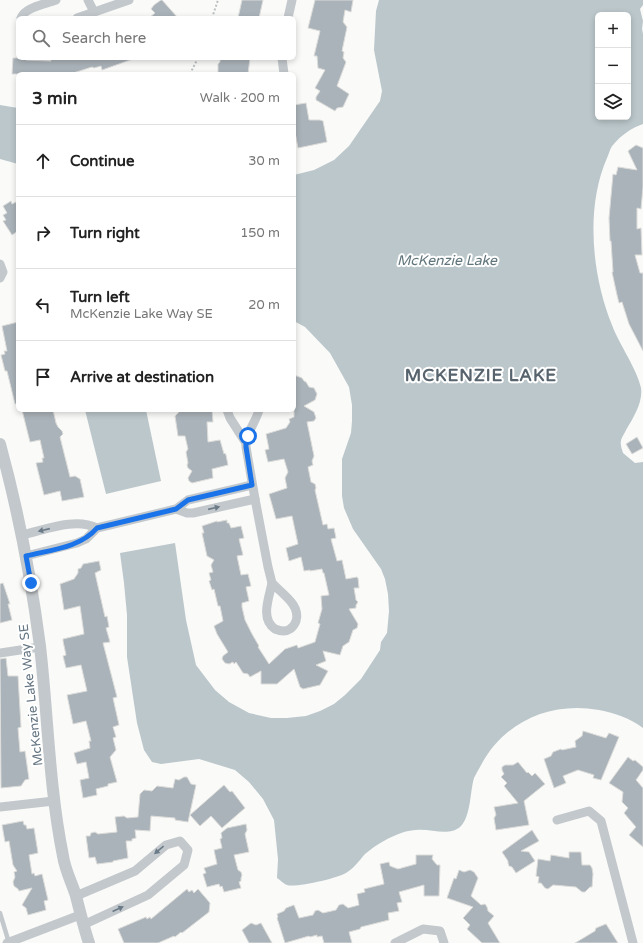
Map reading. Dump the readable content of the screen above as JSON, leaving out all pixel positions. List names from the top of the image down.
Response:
{
  "streets": {
    "street": ["McKenzie Lake Way SE"]
  },
  "districts": ["MCKENZIE LAKE"],
  "water": ["McKenzie Lake"],
  "page": {
    "map_buttons": ["+", "−"],
    "search": "Search here",
    "heading": ["3 min", "Walk · 200 m"],
    "list": [
      ["Continue", "30 m"],
      ["Turn right", "150 m"],
      ["Turn left", "McKenzie Lake Way SE", "20 m"],
      "Arrive at destination"
    ]
  }
}
